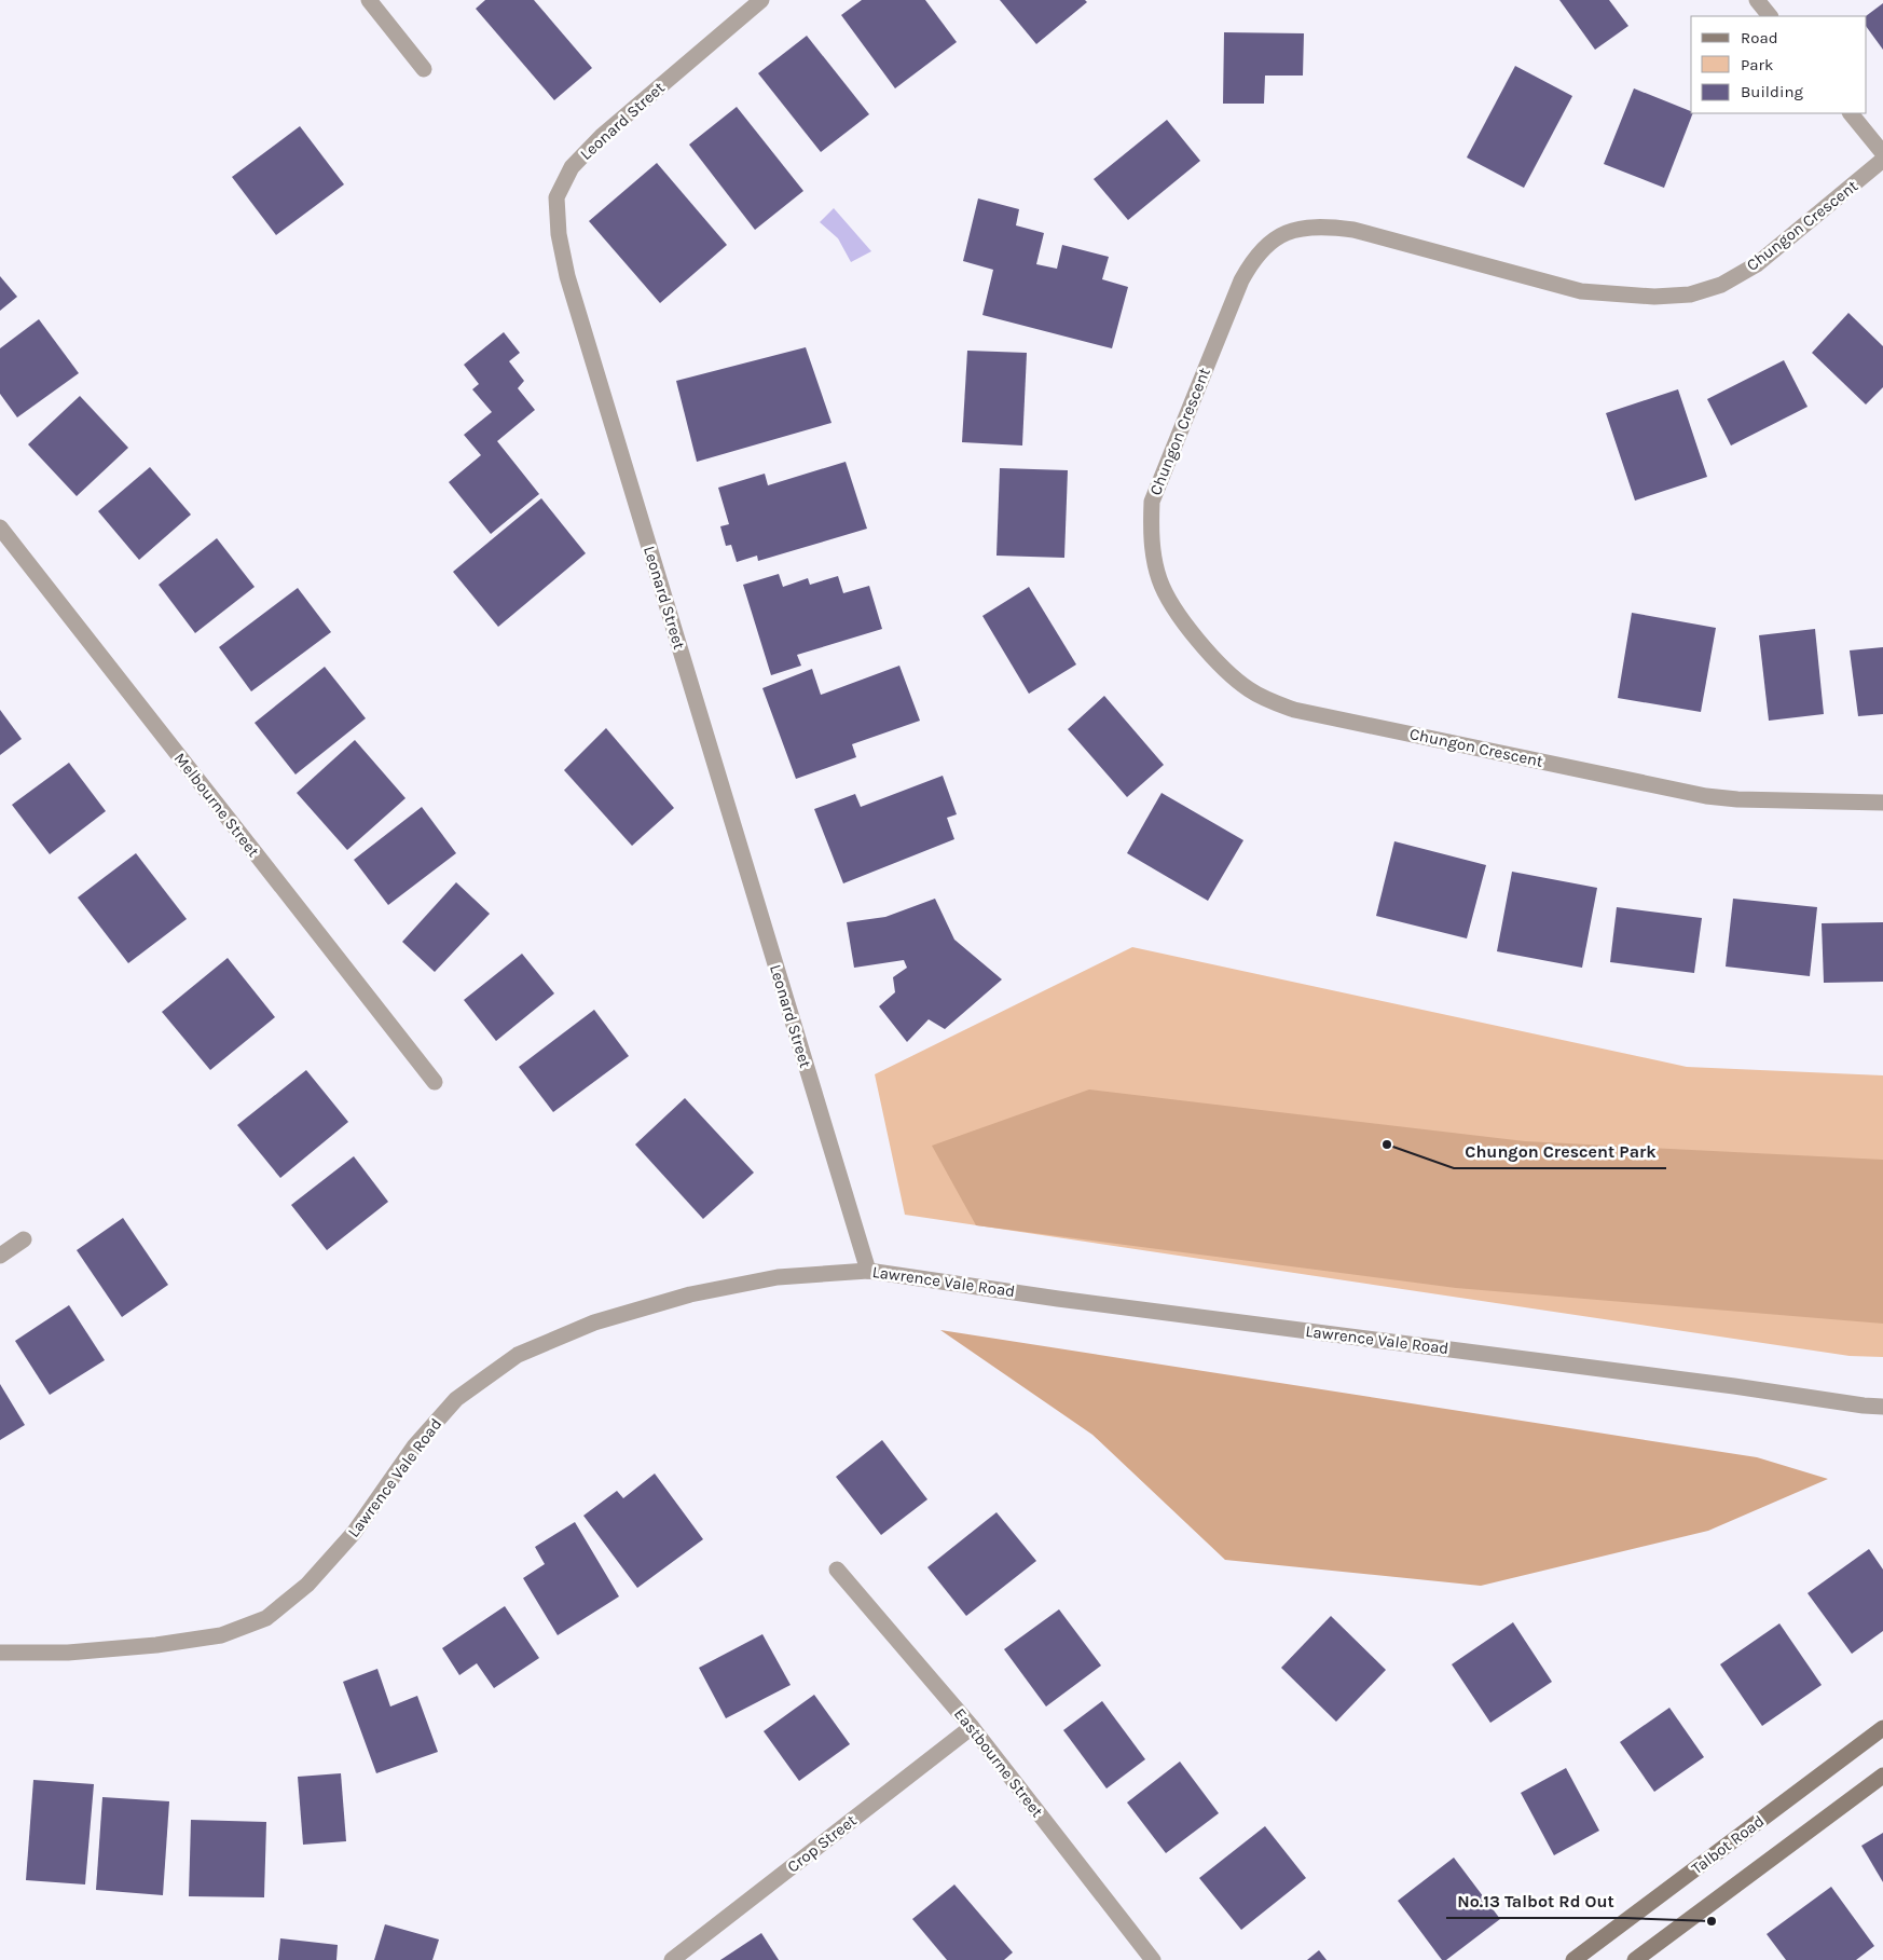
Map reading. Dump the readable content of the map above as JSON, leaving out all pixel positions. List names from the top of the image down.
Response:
{
  "streets": {
    "main road": ["Talbot Road"],
    "street": [
      "Leonard Street",
      "Chungon Crescent",
      "Melbourne Street",
      "Lawrence Vale Road",
      "Eastbourne Street",
      "Crop Street"
    ]
  },
  "crossings": [
    ["Leonard Street", "Lawrence Vale Road"],
    ["Eastbourne Street", "Crop Street"]
  ],
  "places": ["Chungon Crescent Park", "No.13 Talbot Rd Out"],
  "legend": ["Road", "Park", "Building"]
}
